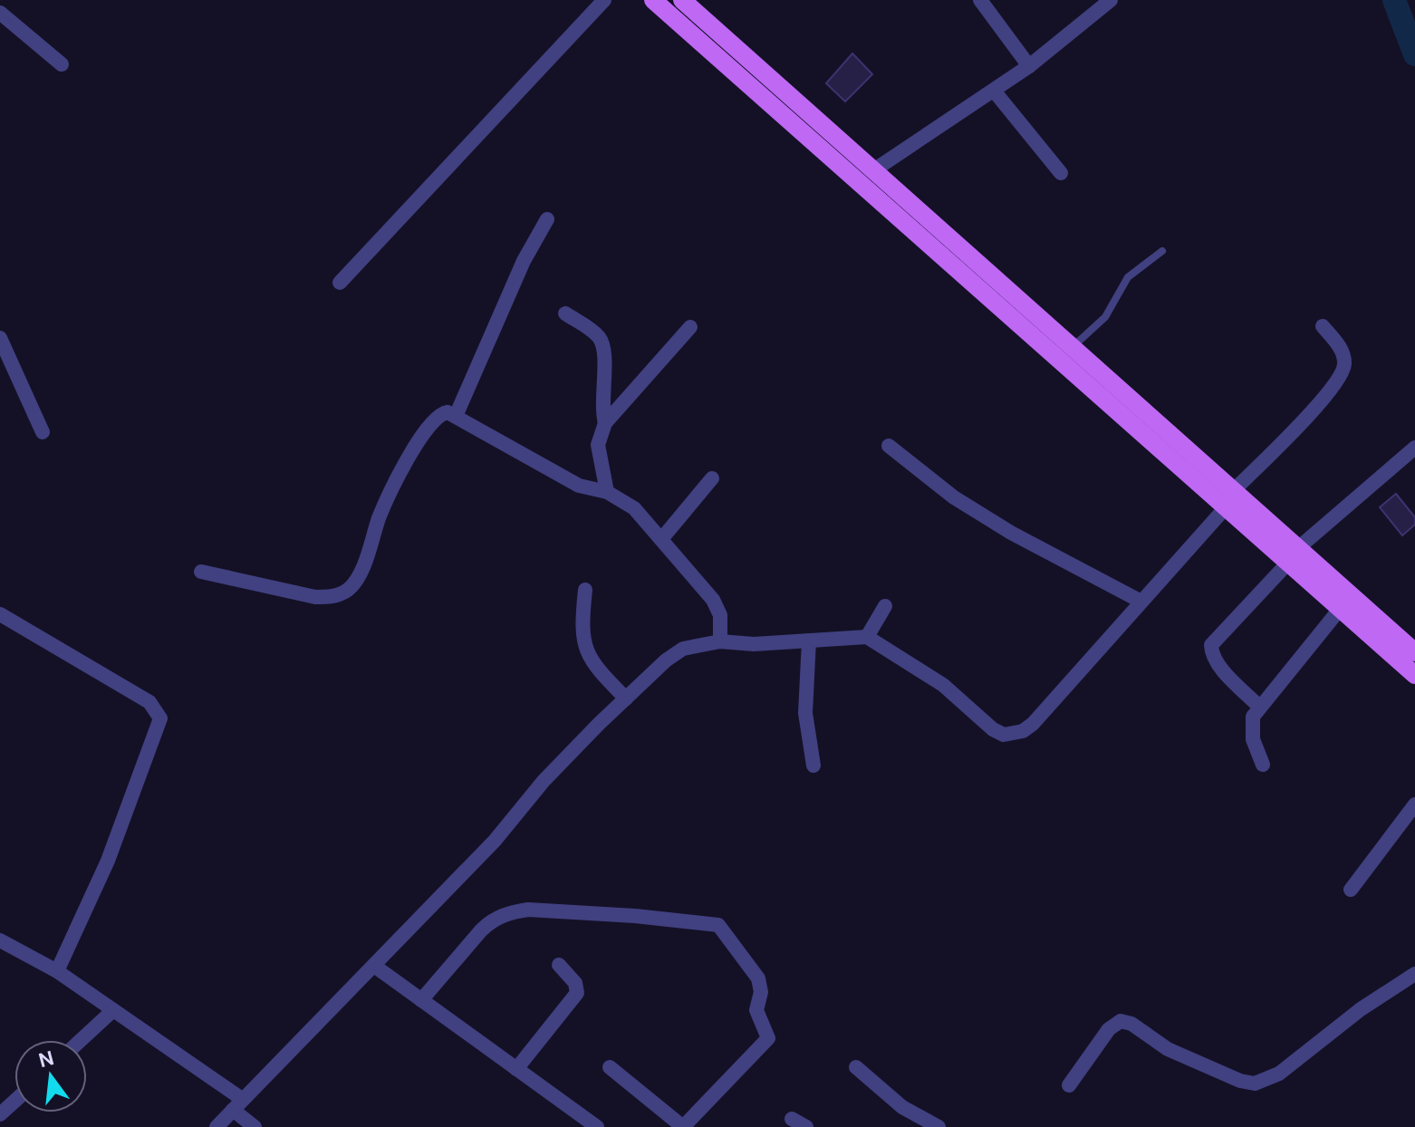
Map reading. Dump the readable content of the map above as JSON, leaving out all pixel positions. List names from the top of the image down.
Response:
{
  "north": "top"
}
